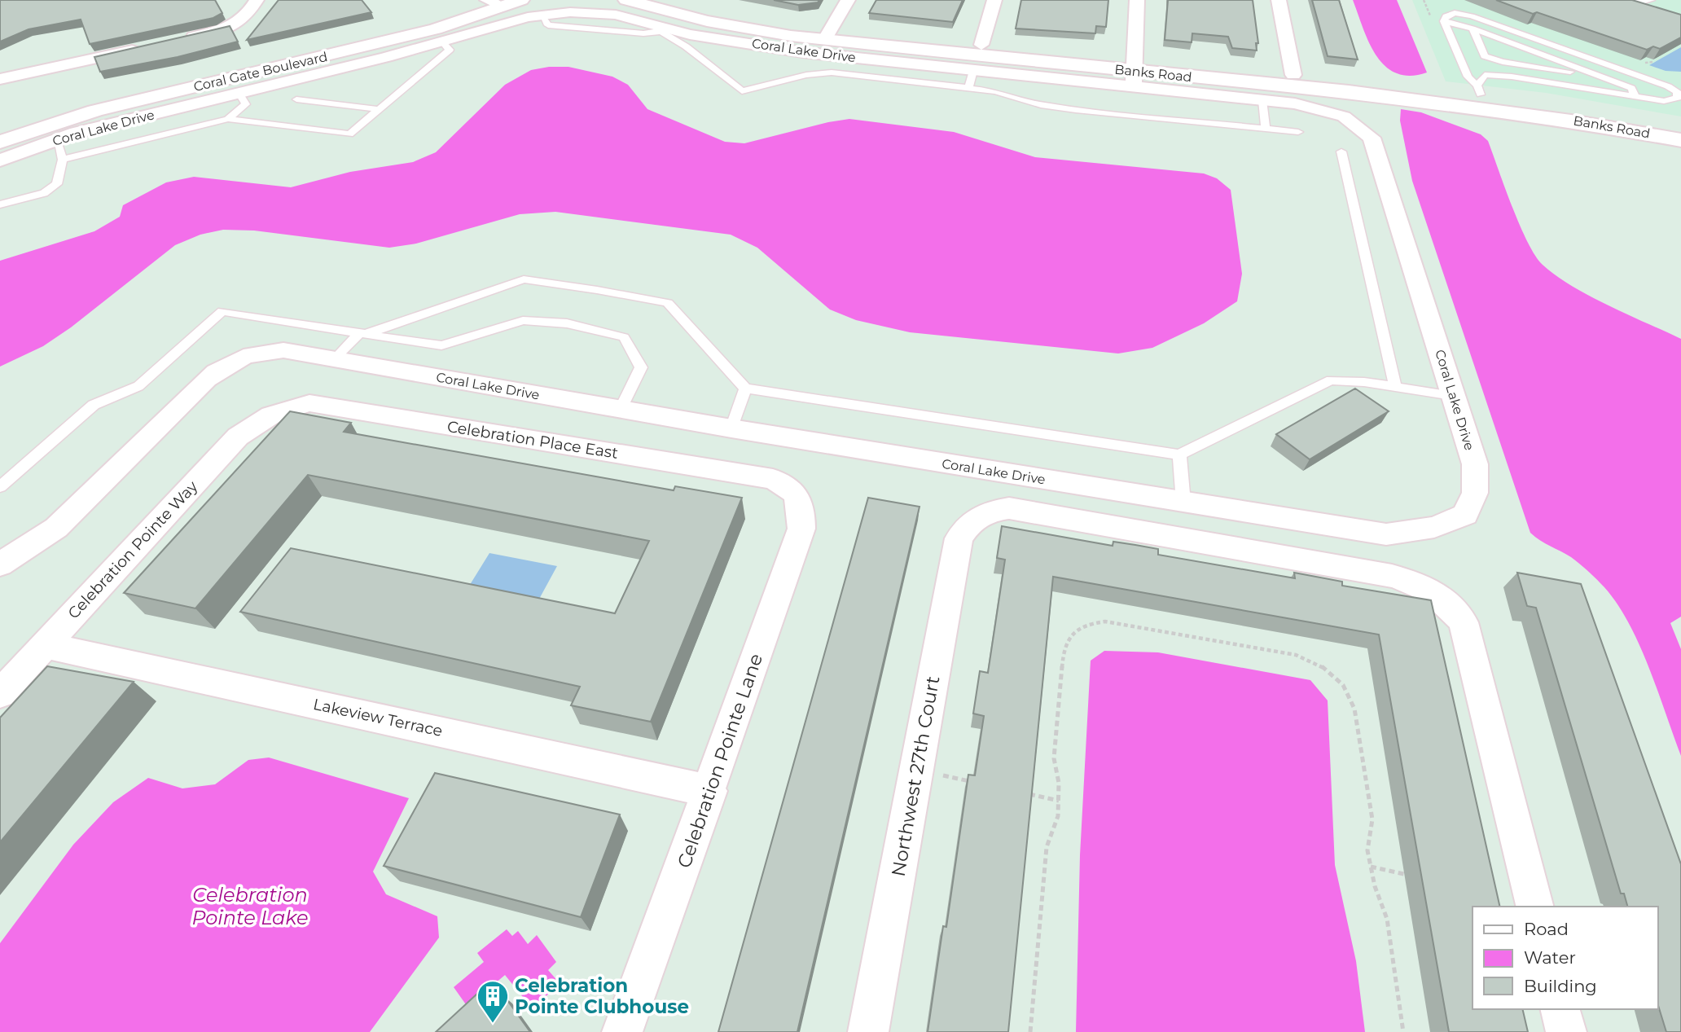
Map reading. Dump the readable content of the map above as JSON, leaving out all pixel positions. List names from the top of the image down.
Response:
{
  "streets": {
    "street": [
      "Coral Lake Drive",
      "Coral Gate Boulevard",
      "Banks Road",
      "Celebration Place East",
      "Celebration Pointe Way",
      "Lakeview Terrace",
      "Celebration Pointe Lane",
      "Northwest 27th Court"
    ]
  },
  "crossings": [
    ["Coral Lake Drive", "Banks Road"],
    ["Celebration Place East", "Celebration Pointe Way"],
    ["Celebration Place East", "Celebration Pointe Lane"],
    ["Celebration Pointe Way", "Lakeview Terrace"],
    ["Lakeview Terrace", "Celebration Pointe Lane"]
  ],
  "water": ["Celebration Pointe Lake"],
  "places": {
    "building": ["Celebration Pointe Clubhouse"]
  },
  "legend": ["Road", "Water", "Building"]
}
